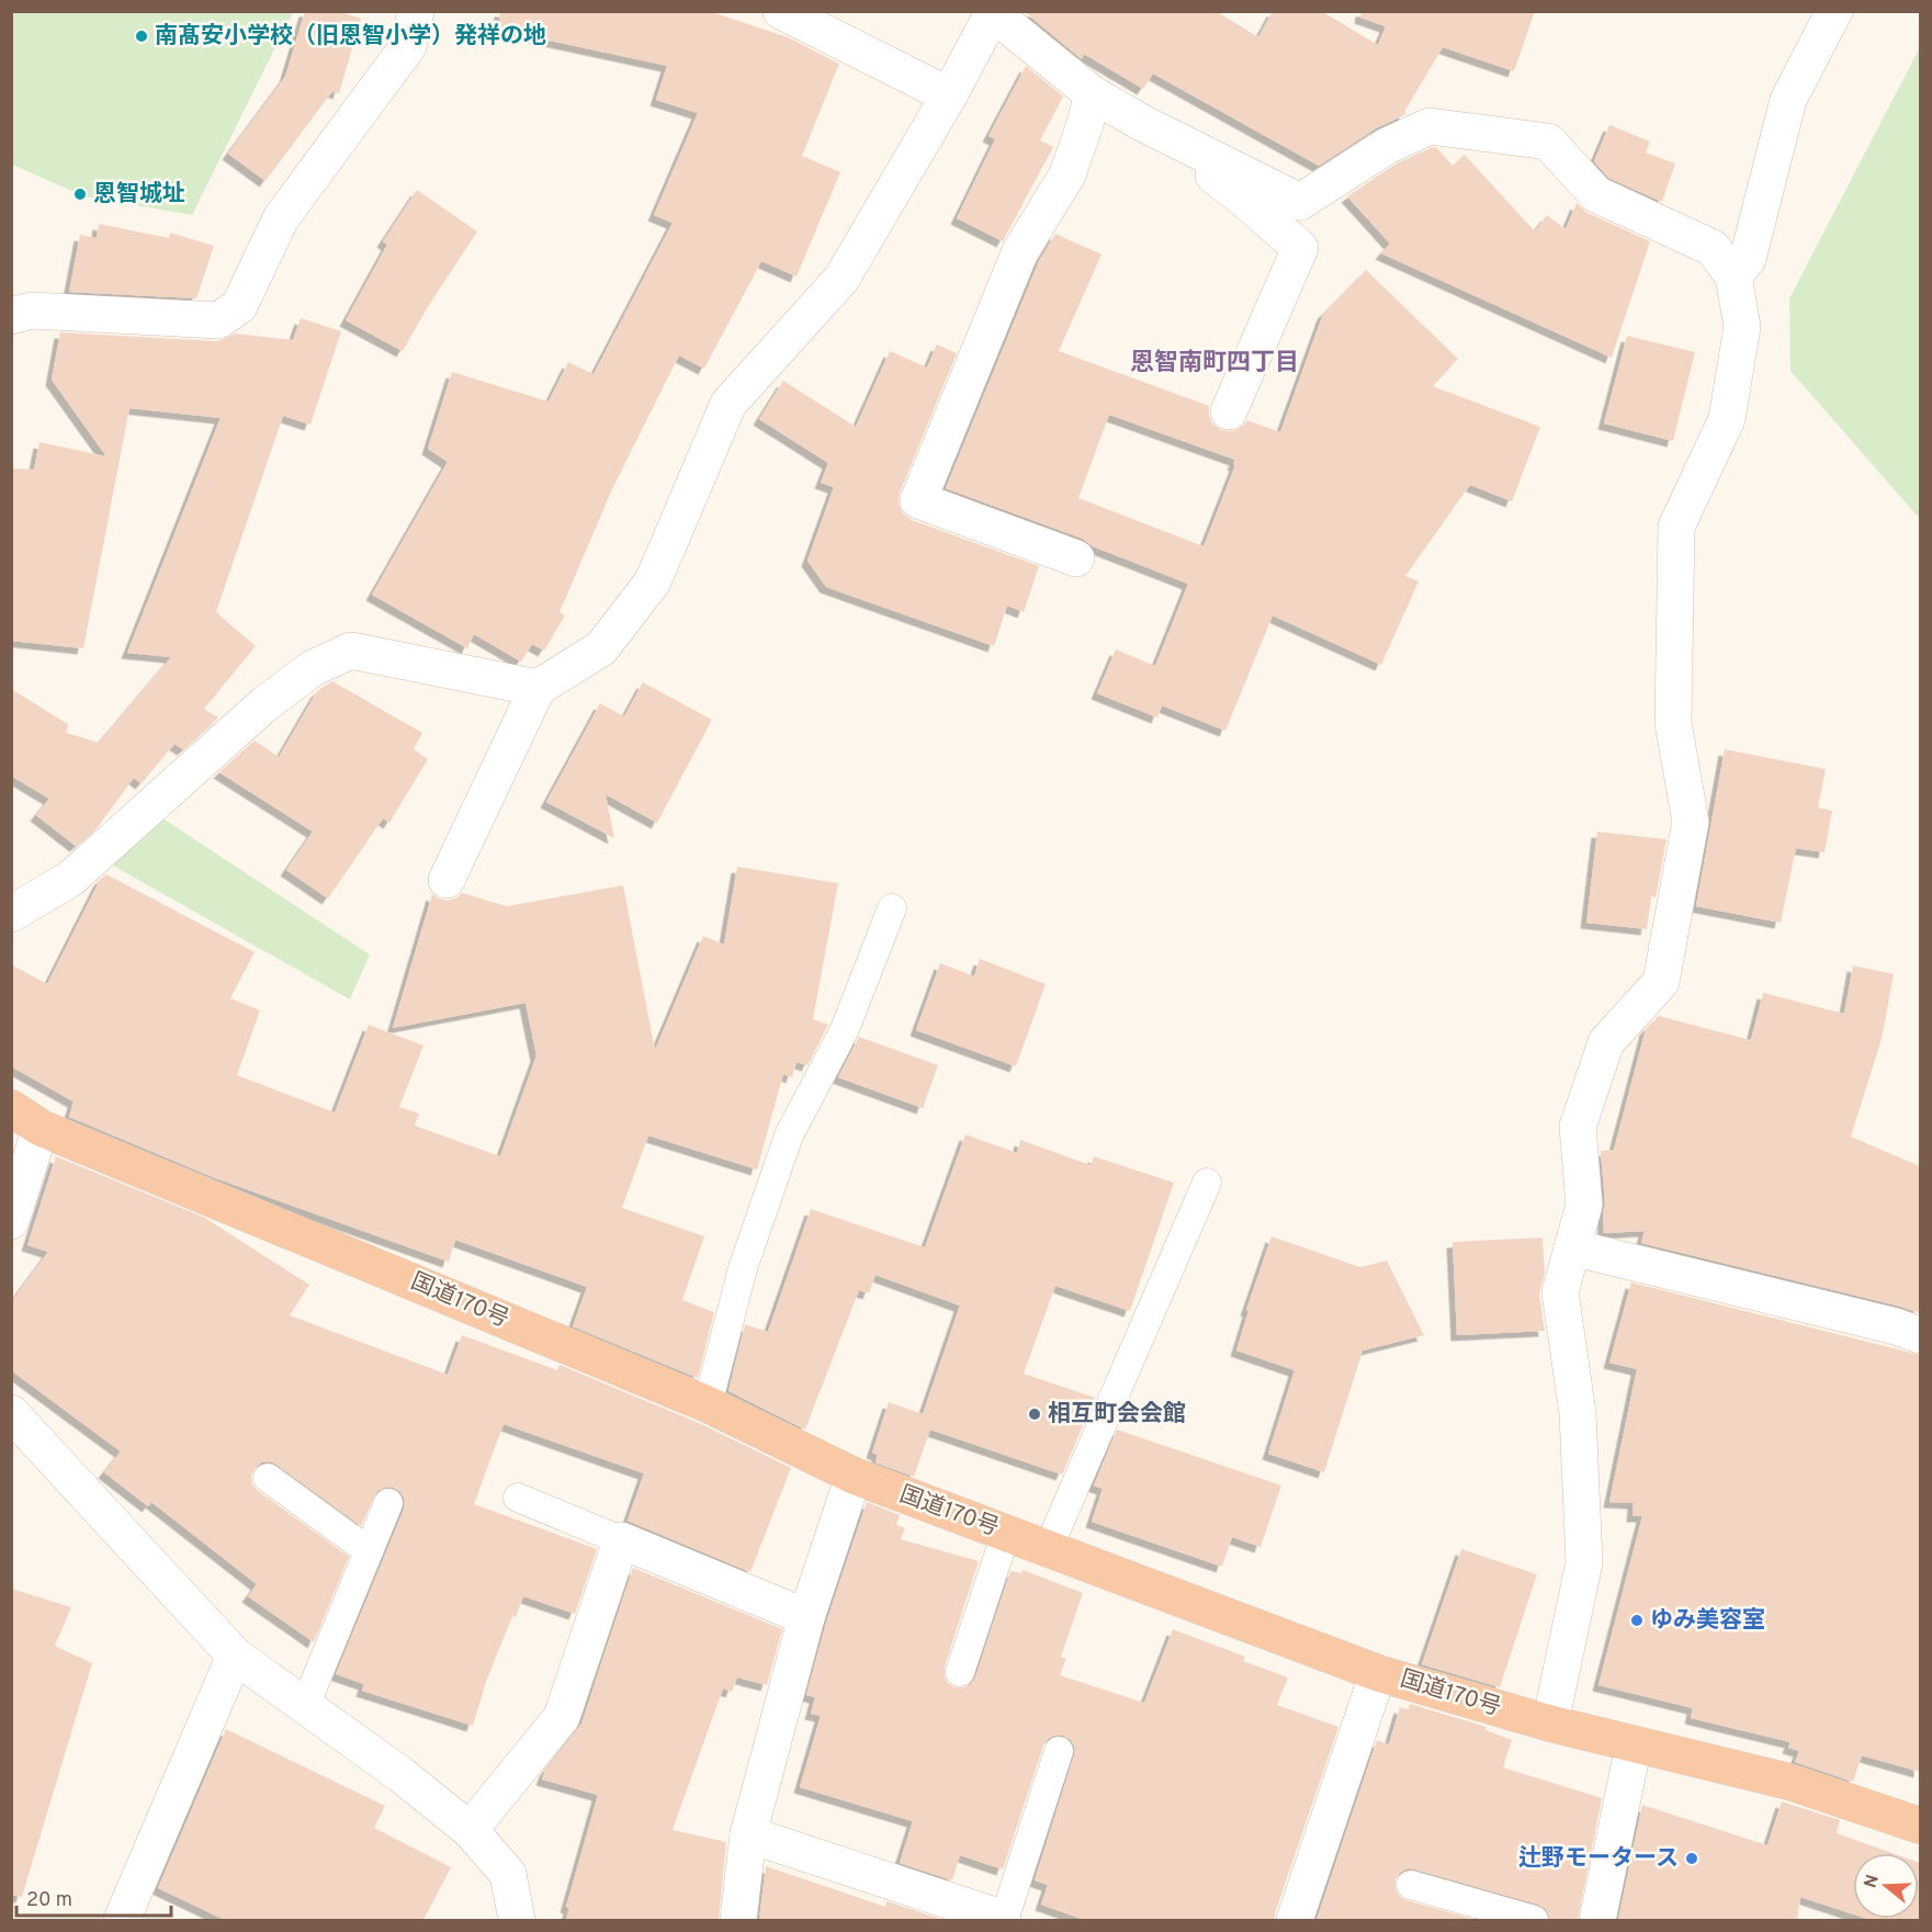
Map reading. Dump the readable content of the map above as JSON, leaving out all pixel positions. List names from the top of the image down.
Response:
{
  "streets": {
    "highway": ["国道170号"]
  },
  "districts": ["恩智南町四丁目"],
  "places": [
    "南髙安小学校（旧恩智小学）発祥の地",
    "恩智城址",
    "相互町会会館",
    "ゆみ美容室",
    "辻野モータース"
  ],
  "scale_bar": "20 m",
  "north": "left"
}
